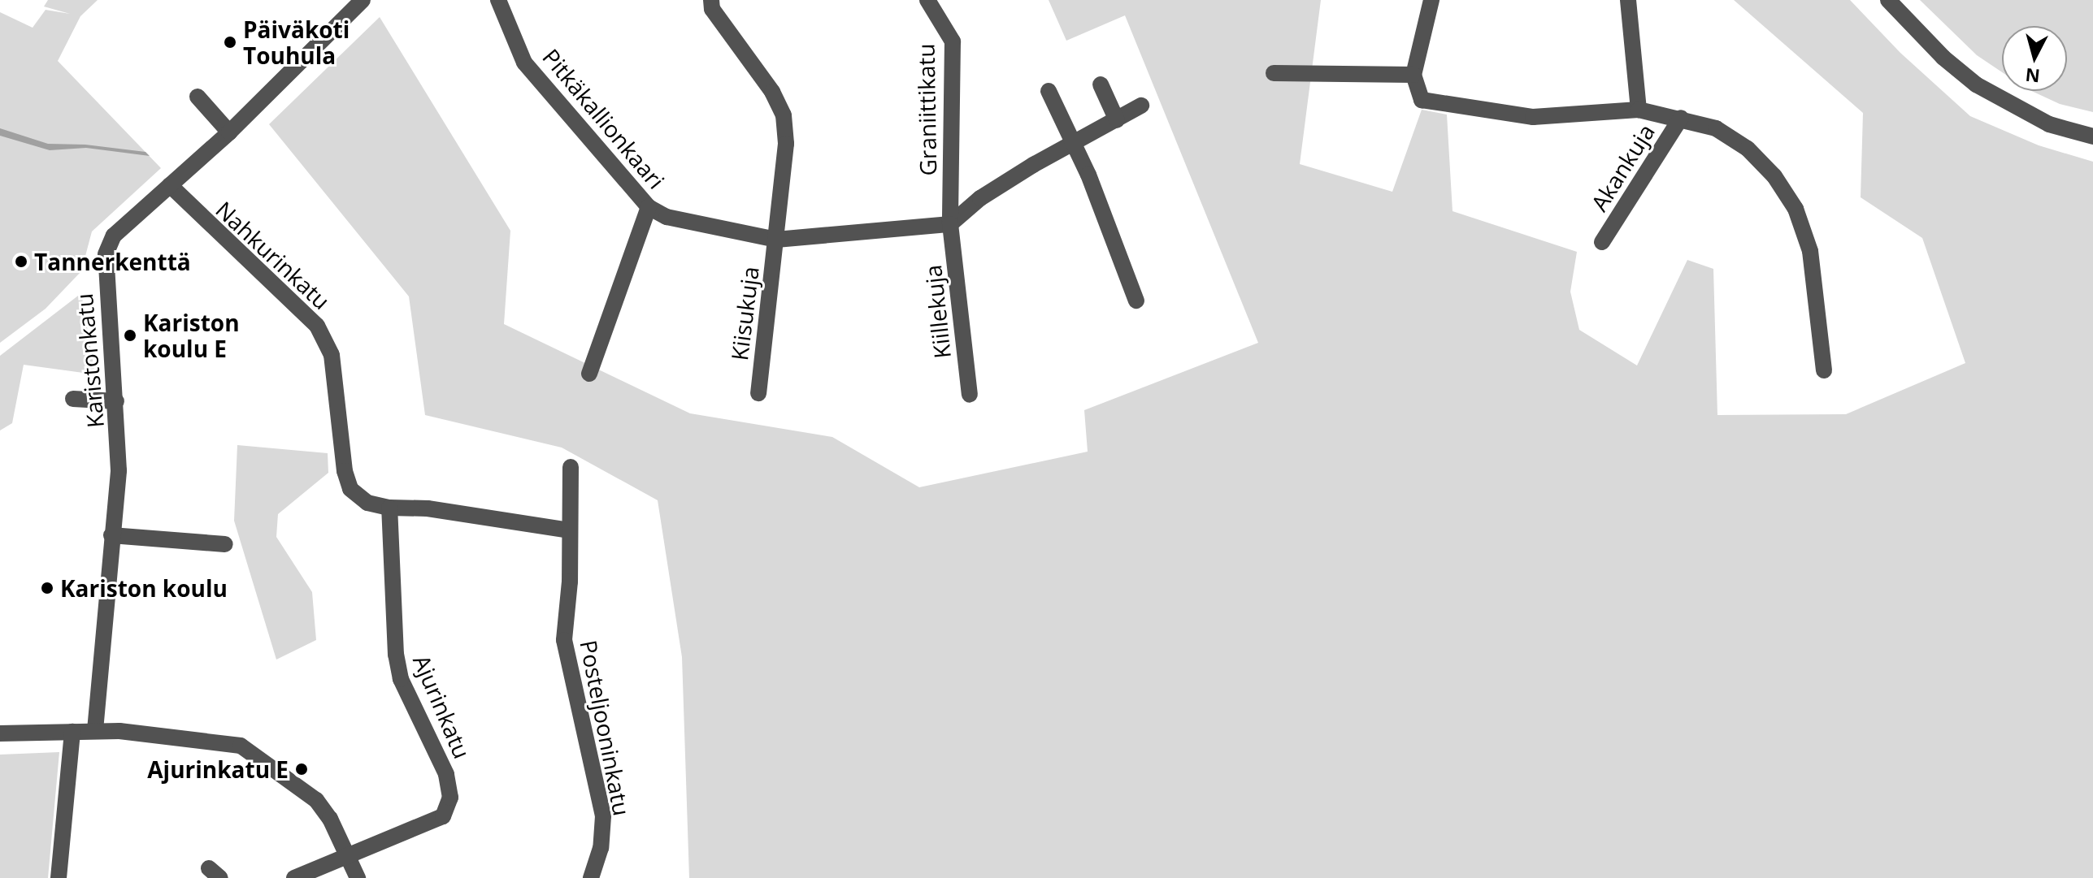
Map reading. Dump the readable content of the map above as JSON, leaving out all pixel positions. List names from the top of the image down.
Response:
{
  "streets": {
    "street": [
      "Graniittikatu",
      "Pitkäkallionkaari",
      "Akankuja",
      "Nahkurinkatu",
      "Kiillekuja",
      "Kiisukuja",
      "Karistonkatu",
      "Ajurinkatu",
      "Posteljooninkatu"
    ]
  },
  "crossings": [
    ["Graniittikatu", "Pitkäkallionkaari"],
    ["Graniittikatu", "Kiillekuja"],
    ["Pitkäkallionkaari", "Kiillekuja"],
    ["Pitkäkallionkaari", "Kiisukuja"],
    ["Nahkurinkatu", "Karistonkatu"],
    ["Nahkurinkatu", "Ajurinkatu"],
    ["Nahkurinkatu", "Posteljooninkatu"]
  ],
  "places": [
    "Päiväkoti Touhula",
    "Tannerkenttä",
    "Kariston koulu E",
    "Kariston koulu",
    "Ajurinkatu E"
  ],
  "north": "bottom"
}
